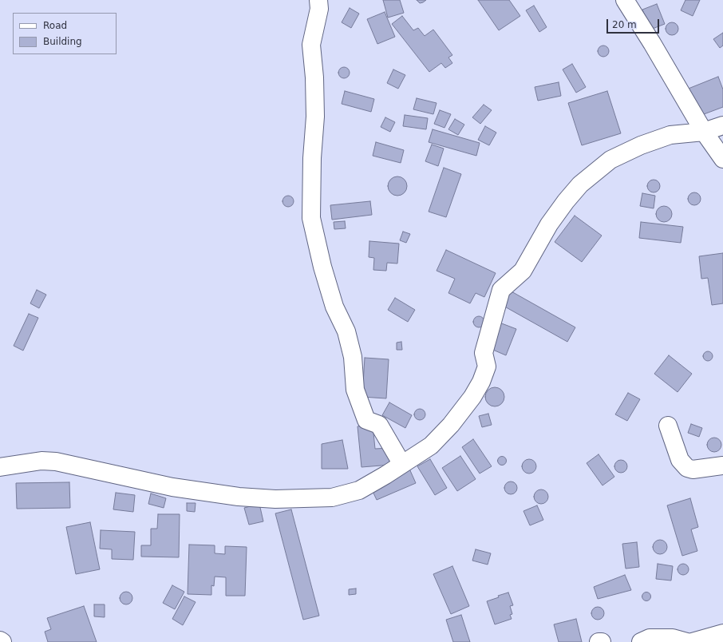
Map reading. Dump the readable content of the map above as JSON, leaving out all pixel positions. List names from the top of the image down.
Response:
{
  "legend": ["Road", "Building"],
  "scale_bar": "20 m"
}
